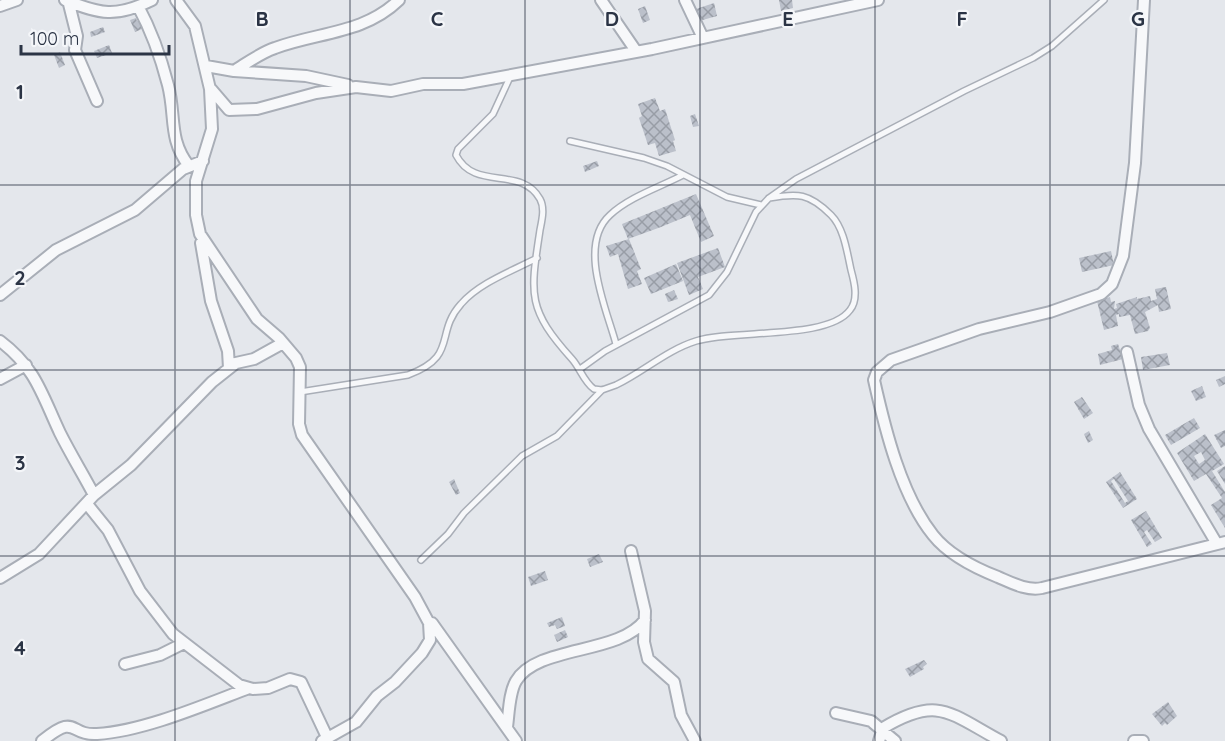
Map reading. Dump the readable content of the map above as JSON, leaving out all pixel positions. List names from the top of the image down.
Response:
{
  "scale_bar": "100 m",
  "grid": {
    "columns": [
      "B",
      "C",
      "D",
      "E",
      "F",
      "G"
    ],
    "rows": [
      "1",
      "2",
      "3",
      "4"
    ]
  }
}
